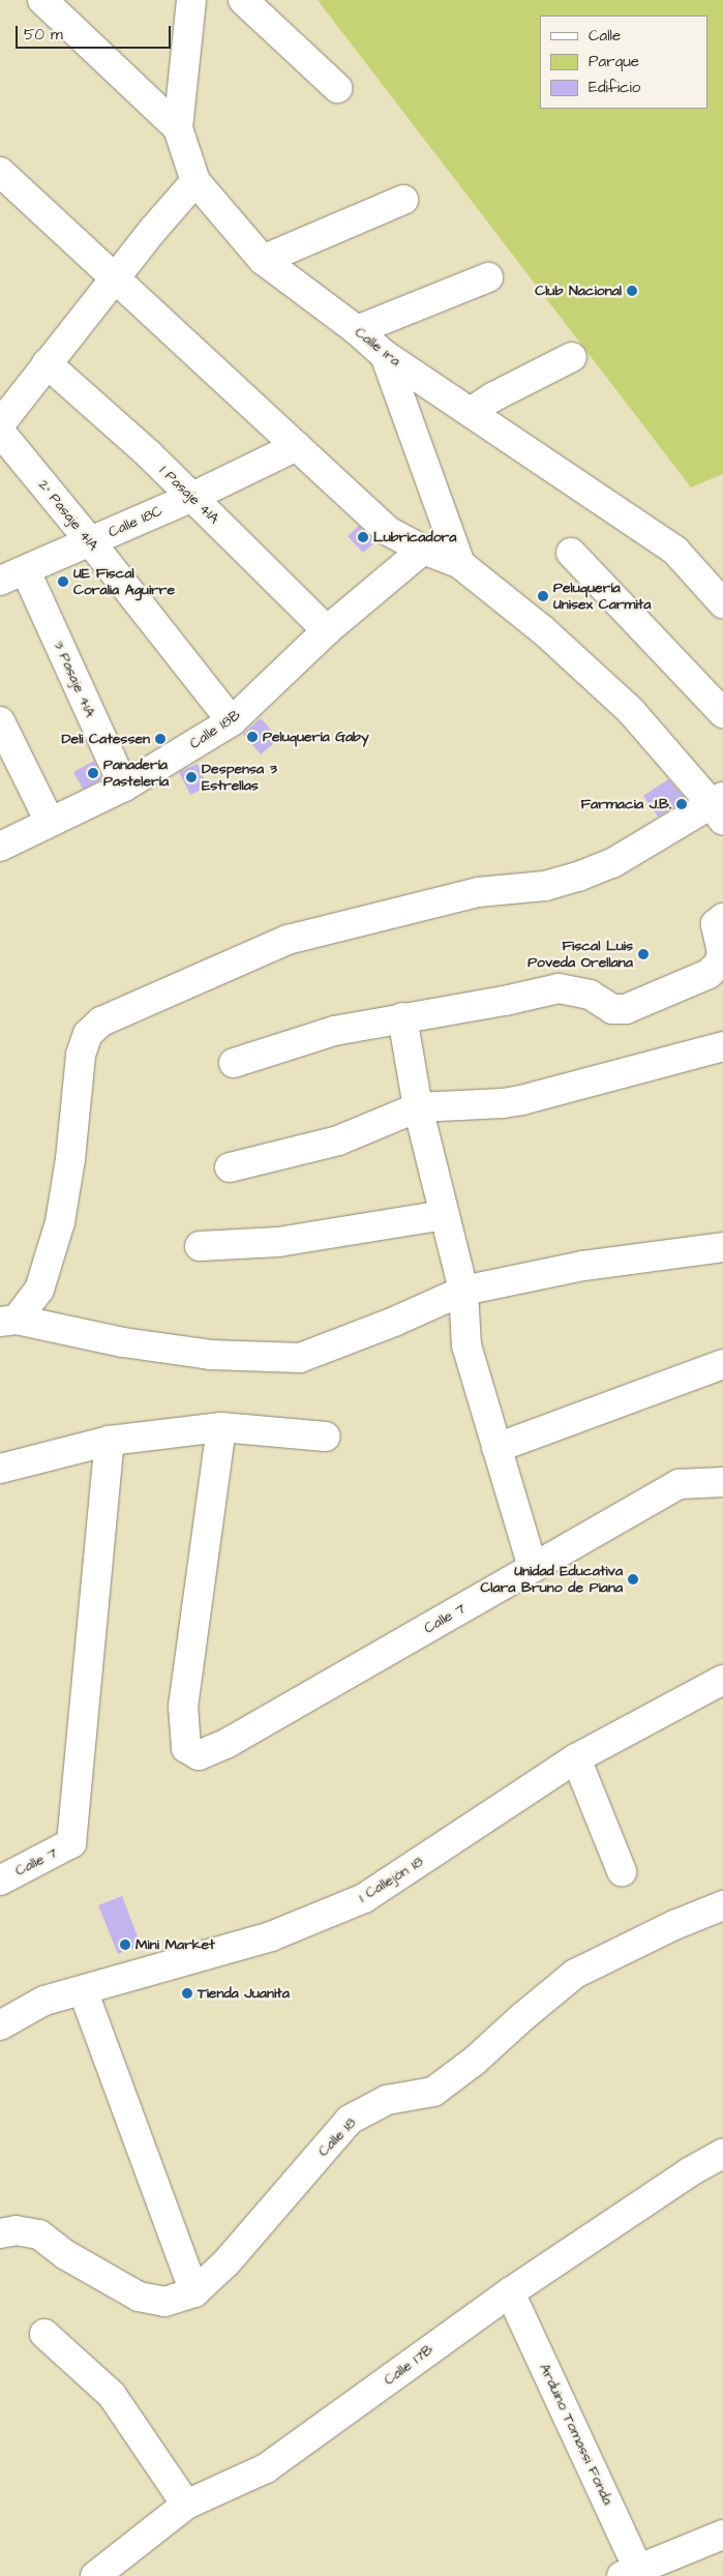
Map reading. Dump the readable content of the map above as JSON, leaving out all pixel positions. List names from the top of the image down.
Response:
{
  "streets": {
    "street": [
      "Calle 1ra",
      "1 Pasaje 41A",
      "2° Pasaje 41A",
      "Calle 18C",
      "3 Pasaje 41A",
      "Calle 18B",
      "Calle 7",
      "1 Callejón 18",
      "Calle 18",
      "Calle 17B",
      "Arduino Tomassi Fonda"
    ]
  },
  "crossings": [
    ["1 Pasaje 41A", "Calle 18C"],
    ["1 Pasaje 41A", "Calle 18B"],
    ["2° Pasaje 41A", "Calle 18C"],
    ["2° Pasaje 41A", "Calle 18B"],
    ["Calle 18C", "3 Pasaje 41A"],
    ["3 Pasaje 41A", "Calle 18B"],
    ["Calle 17B", "Arduino Tomassi Fonda"]
  ],
  "places": [
    "Club Nacional",
    "Lubricadora",
    "UE Fiscal Coralia Aguirre",
    "Peluquería Unisex Carmita",
    "Peluquería Gaby",
    "Deli Catessen",
    "Panadería Pastelería",
    "Despensa 3 Estrellas",
    "Farmacia J.B.",
    "Fiscal Luis Poveda Orellana",
    "Unidad Educativa Clara Bruno de Piana",
    "Mini Market",
    "Tienda Juanita"
  ],
  "legend": ["Calle", "Parque", "Edificio"],
  "scale_bar": "50 m"
}
